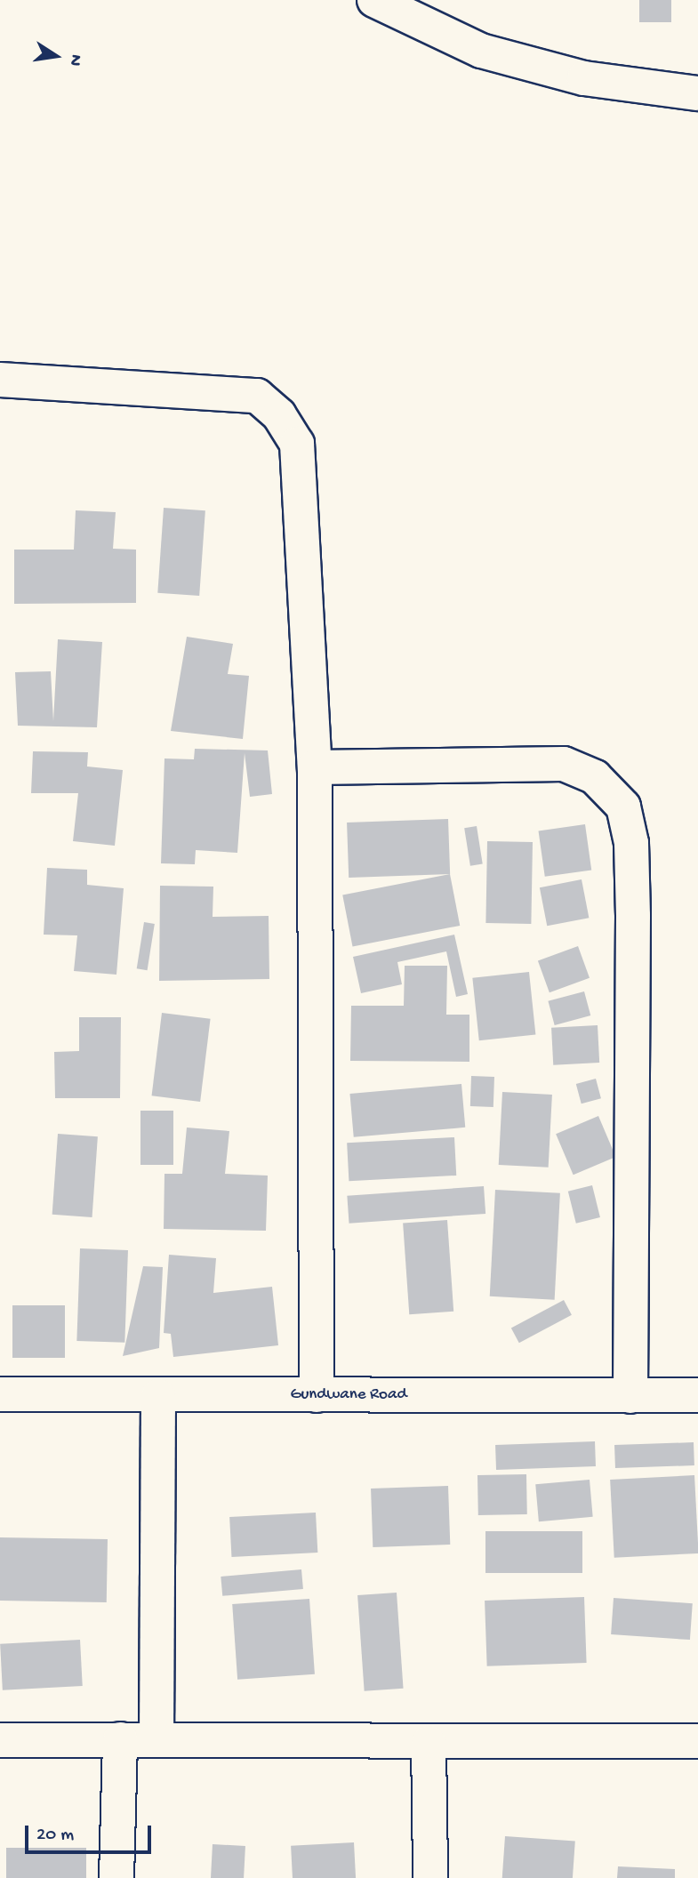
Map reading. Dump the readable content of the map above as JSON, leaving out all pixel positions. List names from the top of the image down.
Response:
{
  "streets": {
    "street": ["Gundwane Road"]
  },
  "scale_bar": "20 m",
  "north": "right"
}
